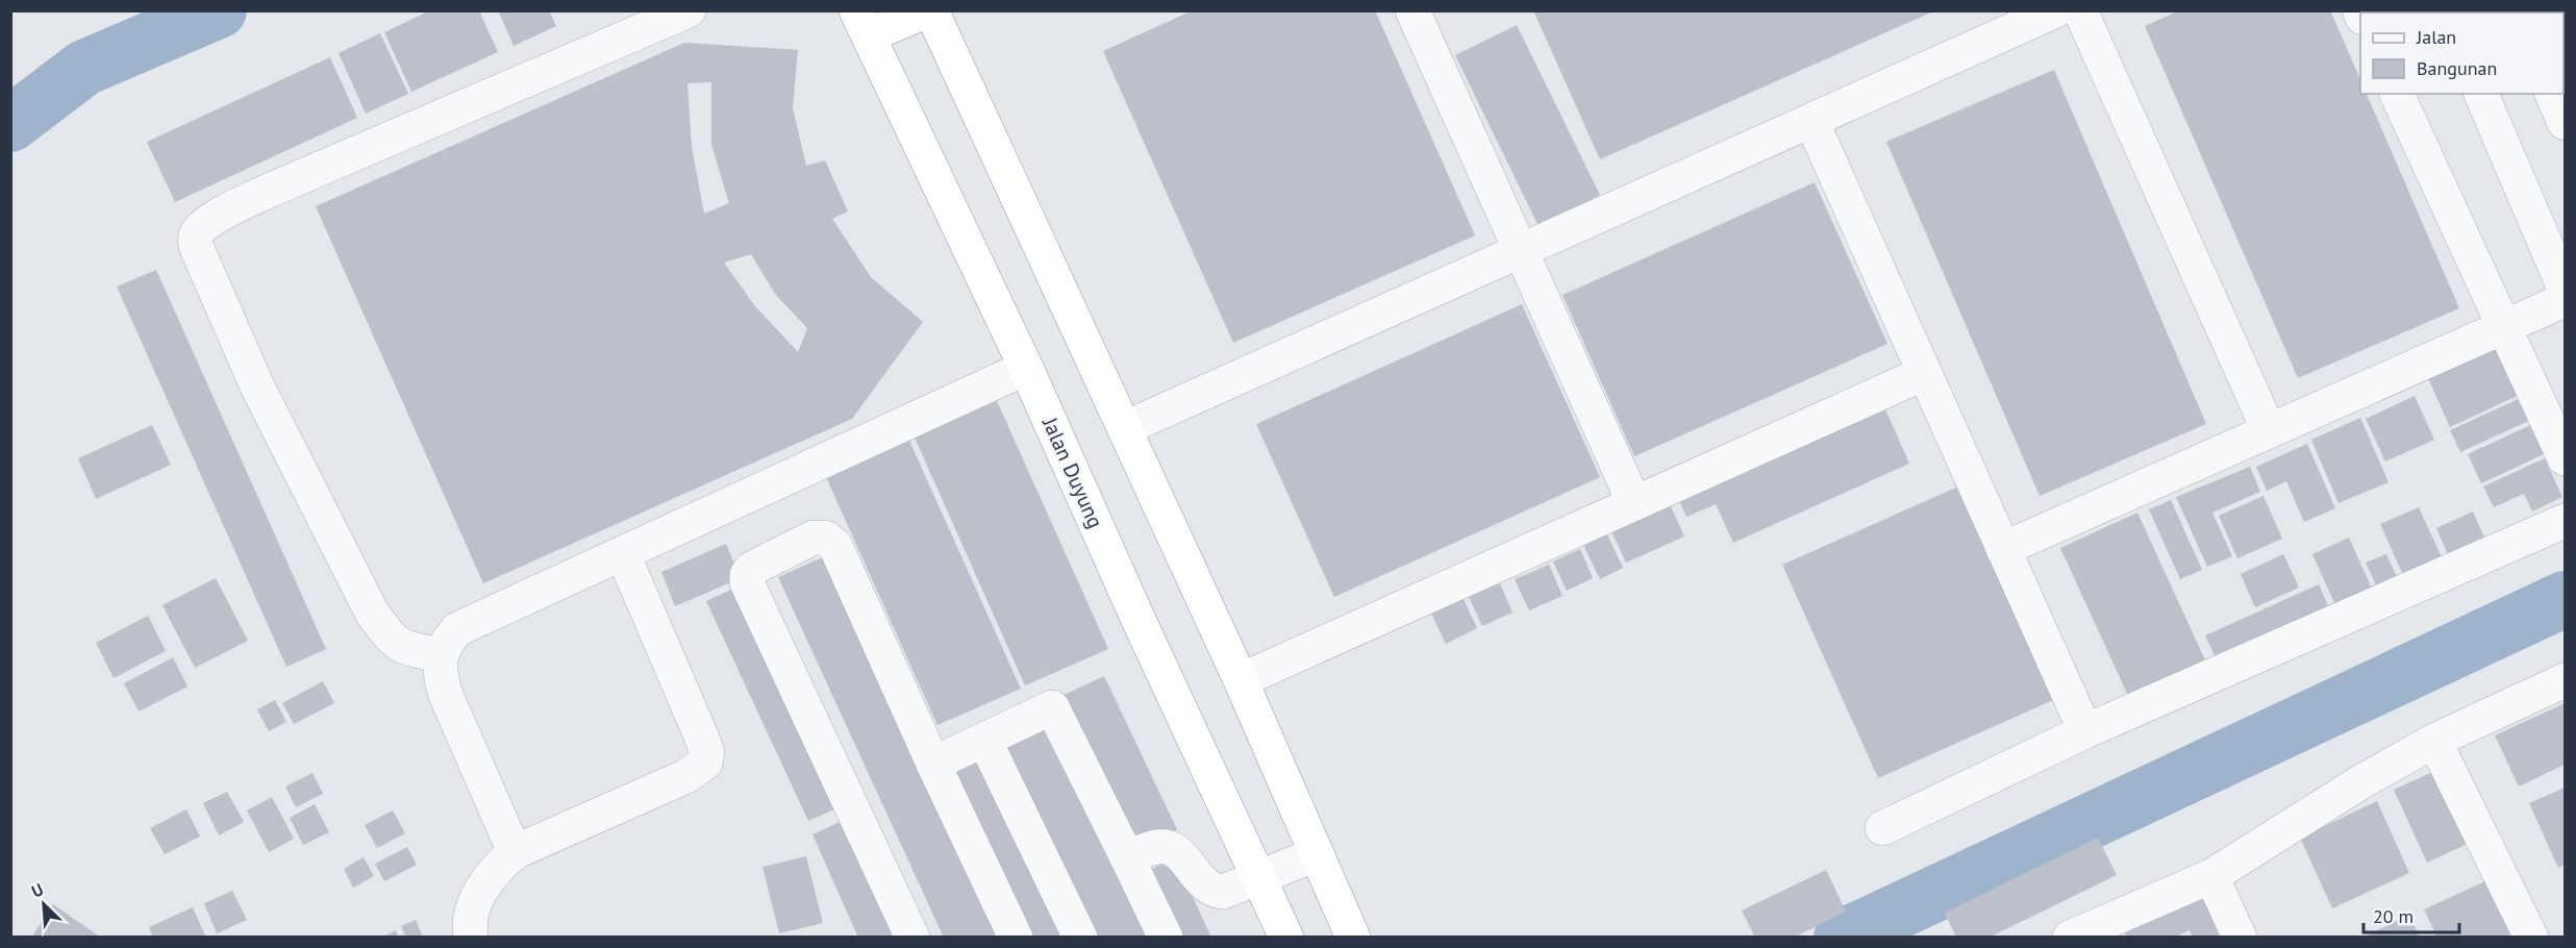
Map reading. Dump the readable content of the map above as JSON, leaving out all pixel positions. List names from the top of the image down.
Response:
{
  "streets": {
    "highway": ["Jalan Duyung"]
  },
  "legend": ["Jalan", "Bangunan"],
  "scale_bar": "20 m",
  "north": "top left"
}
